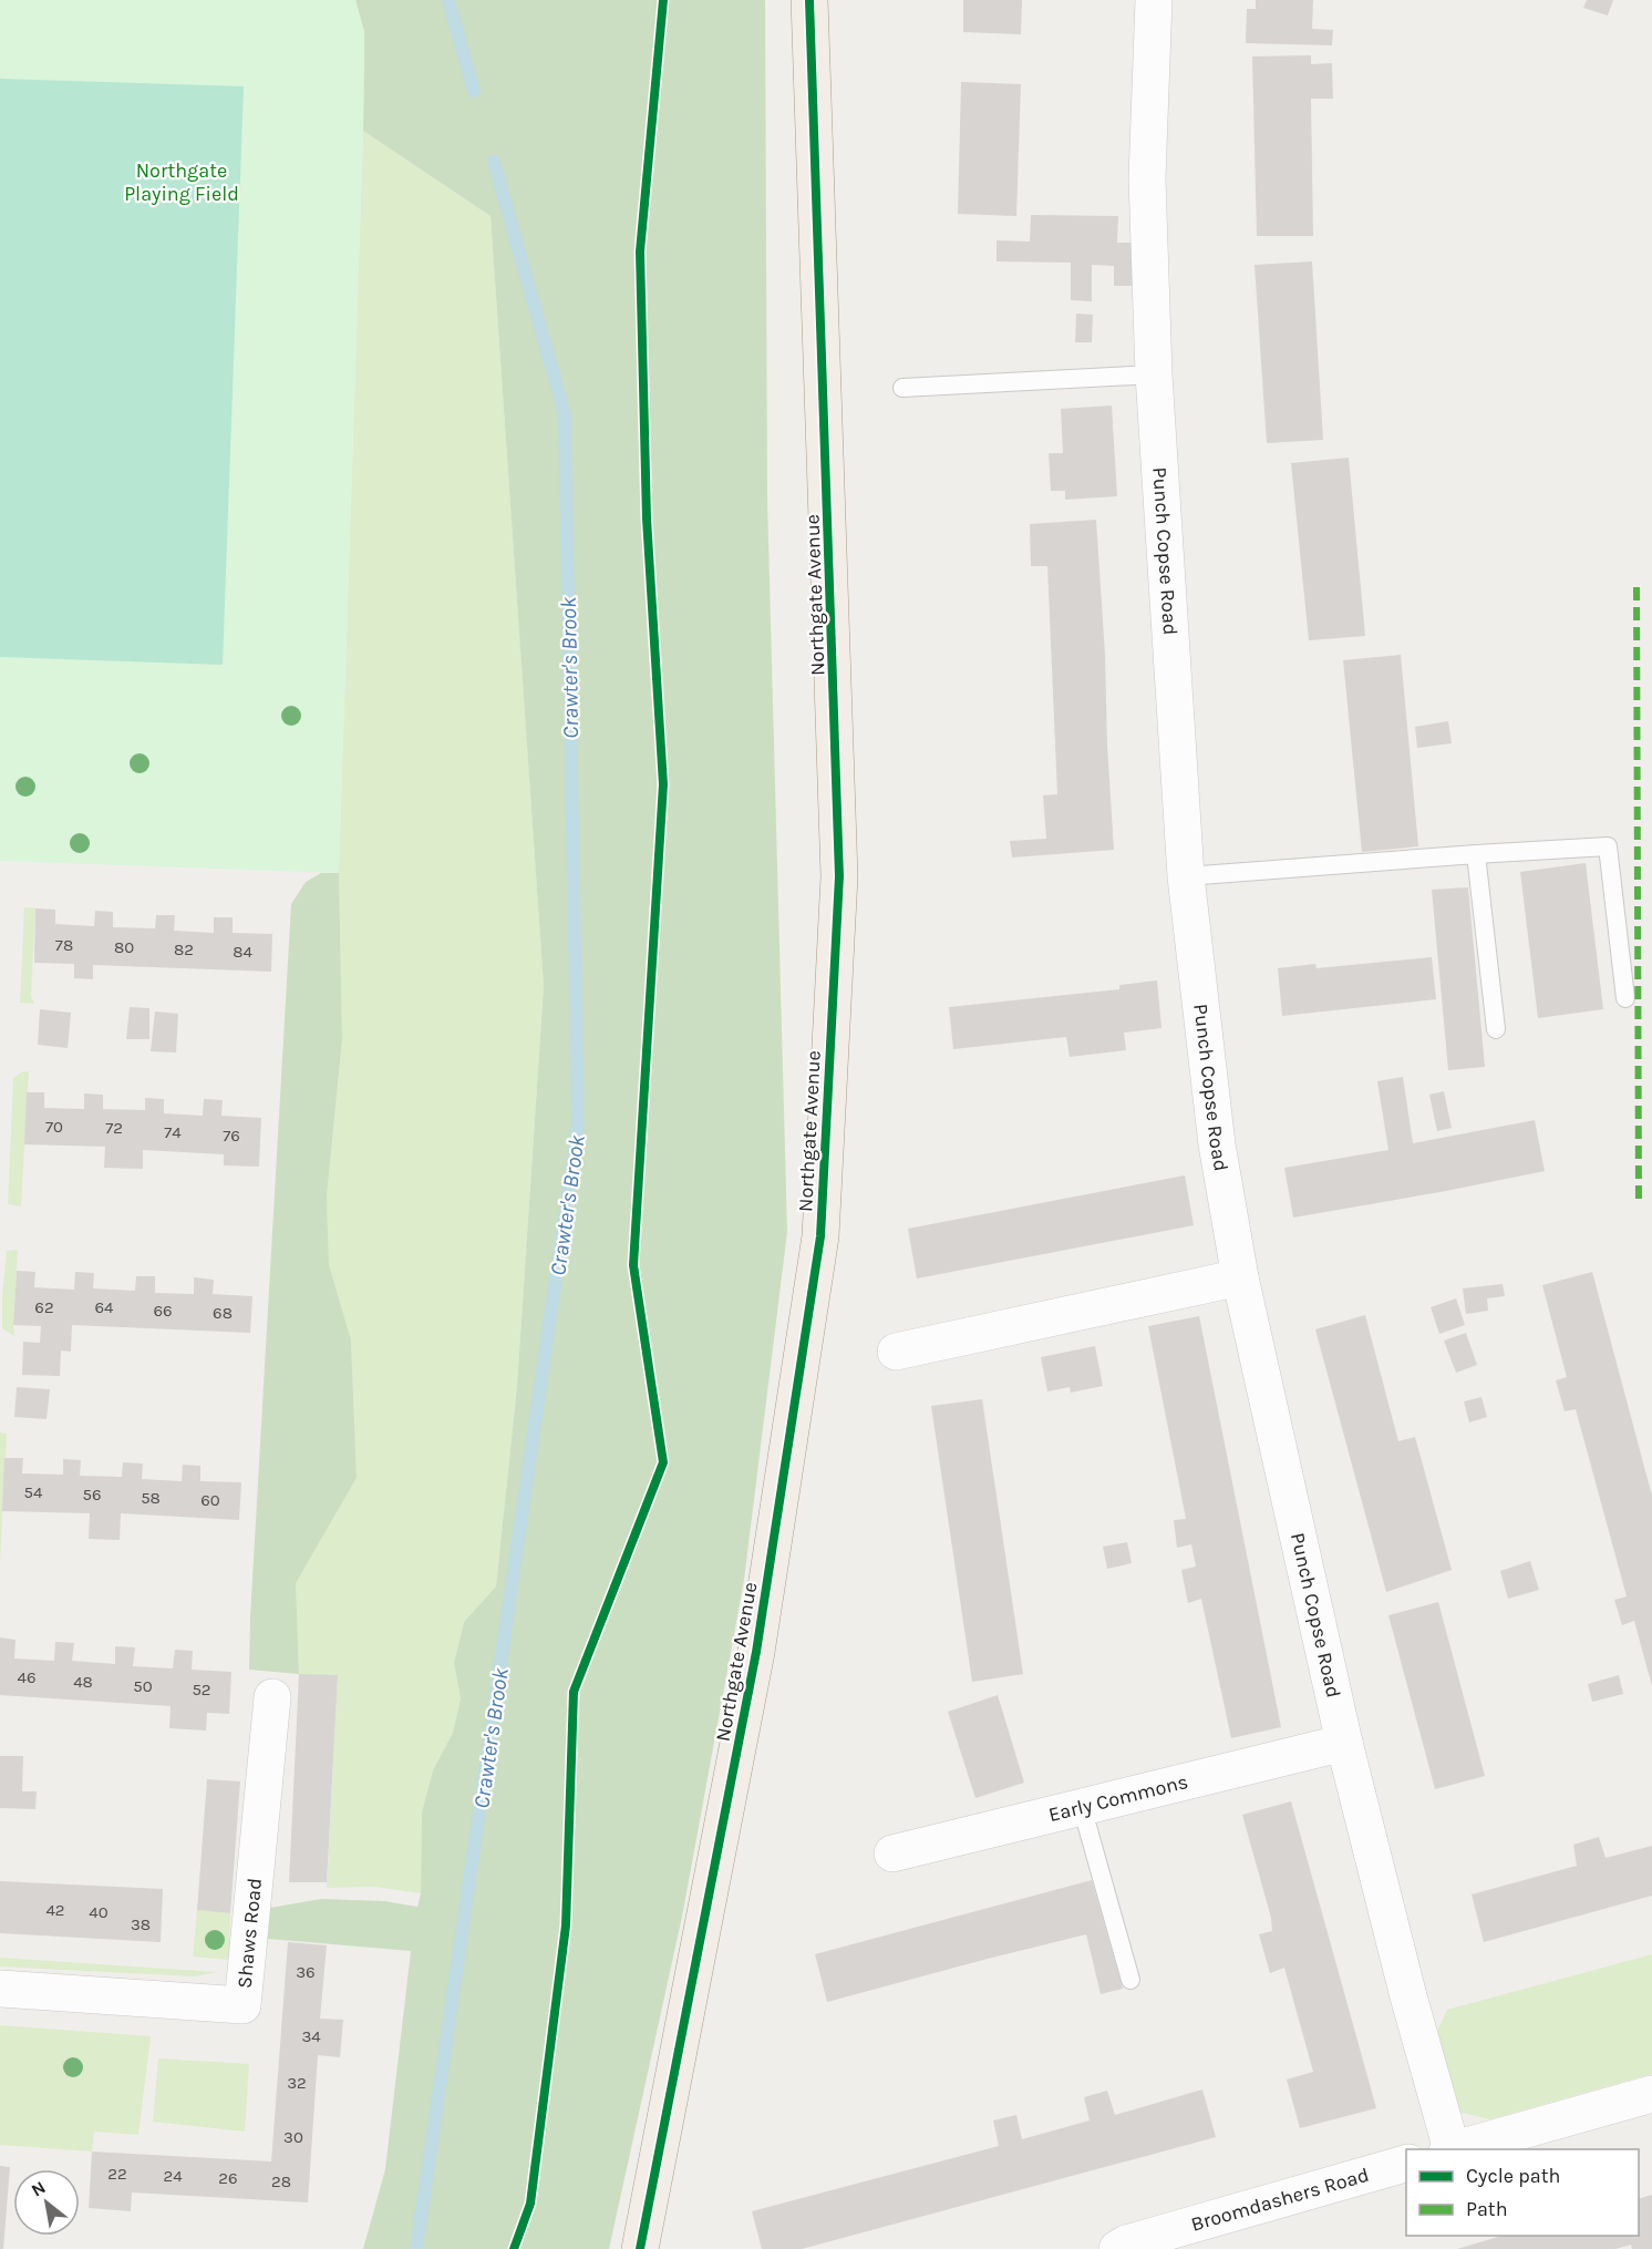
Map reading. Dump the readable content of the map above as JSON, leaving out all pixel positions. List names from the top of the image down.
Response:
{
  "streets": {
    "main road": ["Northgate Avenue"],
    "street": [
      "Punch Copse Road",
      "Early Commons",
      "Shaws Road",
      "Broomdashers Road"
    ]
  },
  "crossings": [
    ["Punch Copse Road", "Early Commons"]
  ],
  "water": ["Crawter's Brook"],
  "parks": ["Northgate Playing Field"],
  "house_numbers": [
    "78",
    "80",
    "82",
    "84",
    "70",
    "72",
    "74",
    "76",
    "62",
    "64",
    "66",
    "68",
    "54",
    "56",
    "58",
    "60",
    "46",
    "48",
    "50",
    "52",
    "42",
    "40",
    "38",
    "36",
    "34",
    "32",
    "30",
    "22",
    "24",
    "26",
    "28"
  ],
  "legend": ["Cycle path", "Path"],
  "north": "top left"
}
